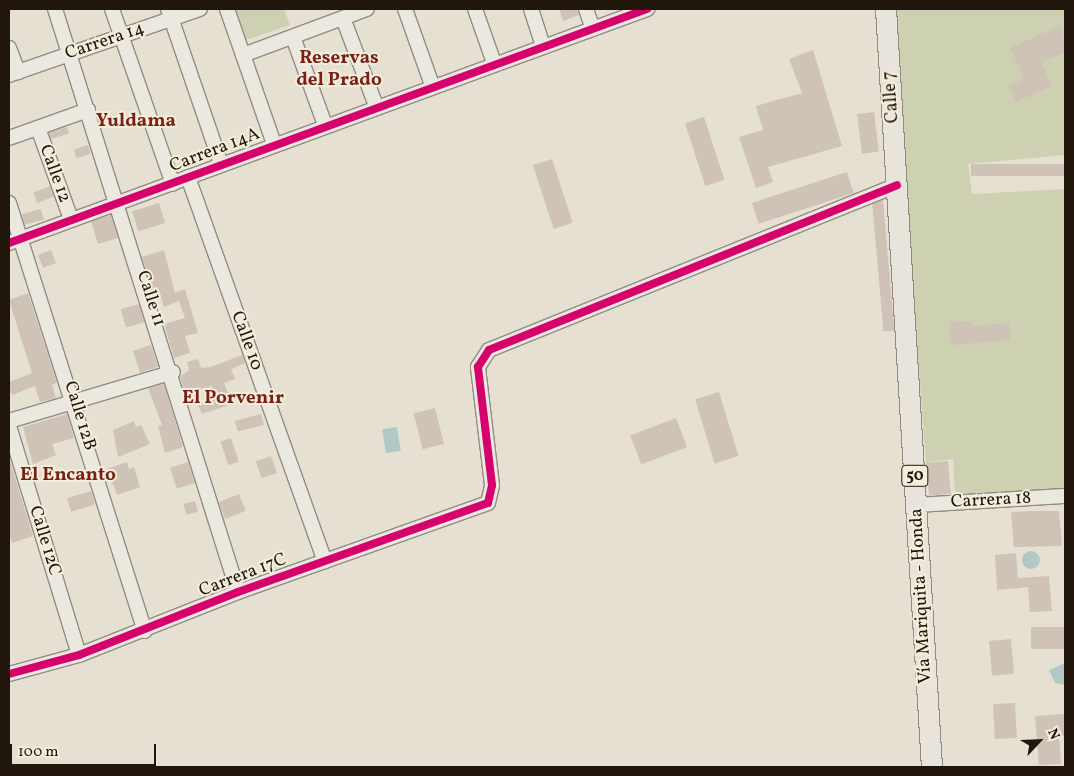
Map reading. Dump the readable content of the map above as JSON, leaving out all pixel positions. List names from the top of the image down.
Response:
{
  "streets": {
    "highway": ["Calle 7", "50", "Vía Mariquita - Honda"],
    "street": [
      "Carrera 14",
      "Carrera 14A",
      "Calle 12",
      "Calle 11",
      "Calle 10",
      "Calle 12B",
      "Carrera 18",
      "Calle 12C",
      "Carrera 17C"
    ]
  },
  "crossings": [
    ["Carrera 14", "Calle 11"],
    ["Calle 7", "Carrera 17C"],
    ["Calle 7", "Vía Mariquita - Honda"],
    ["Carrera 14A", "Calle 12"],
    ["Carrera 14A", "Calle 11"],
    ["Carrera 14A", "Calle 10"],
    ["Carrera 14A", "Calle 12B"],
    ["Calle 11", "Carrera 17C"],
    ["Calle 10", "Carrera 17C"],
    ["Calle 12B", "Carrera 17C"],
    ["Carrera 18", "Vía Mariquita - Honda"],
    ["Calle 12C", "Carrera 17C"],
    ["Carrera 17C", "Vía Mariquita - Honda"]
  ],
  "districts": [
    "Reservas del Prado",
    "Yuldama",
    "El Porvenir",
    "El Encanto"
  ],
  "scale_bar": "100 m",
  "north": "top right"
}
